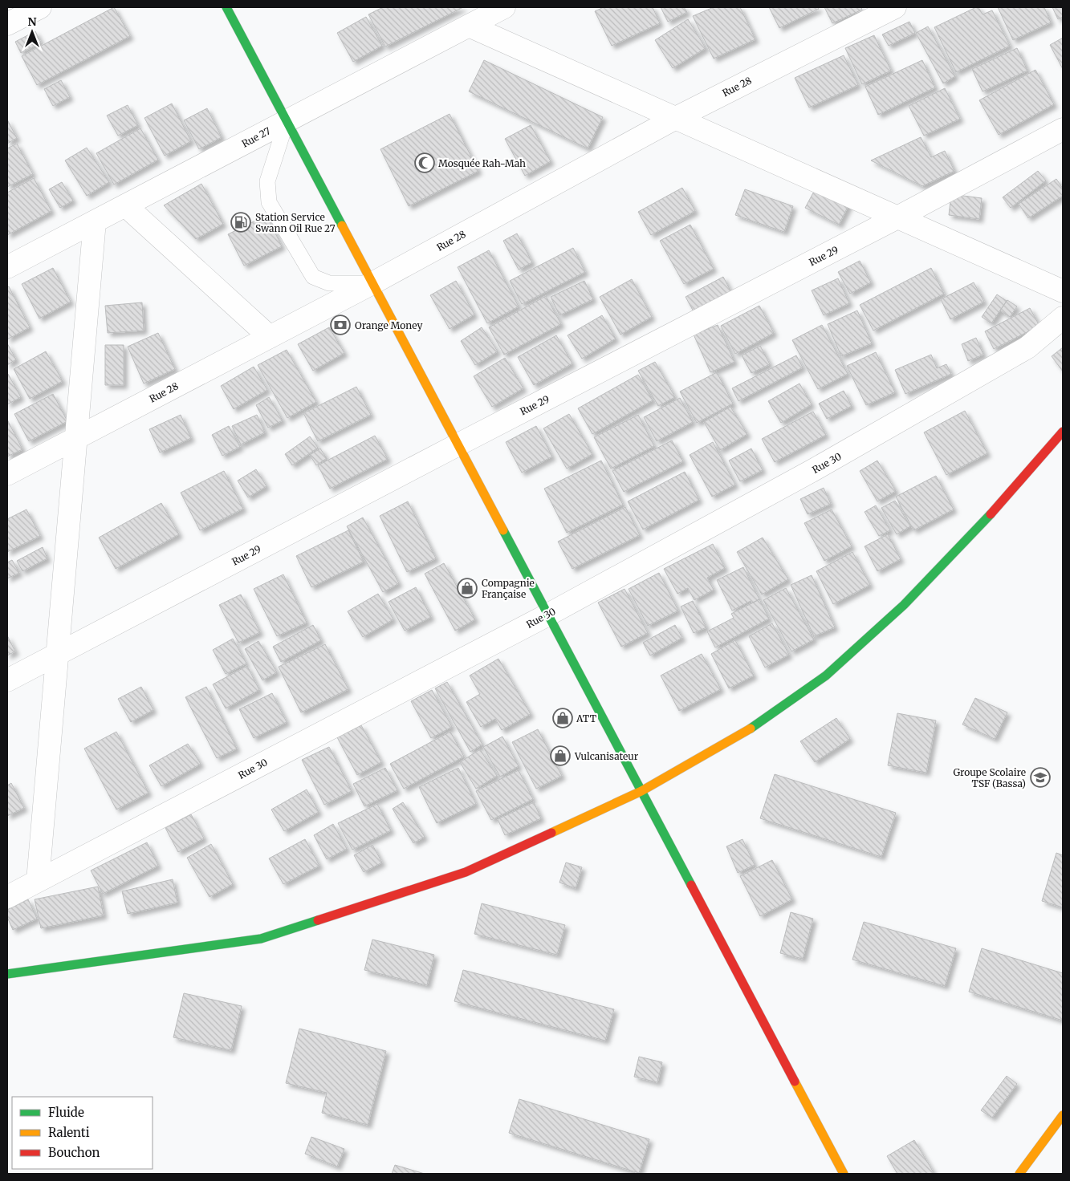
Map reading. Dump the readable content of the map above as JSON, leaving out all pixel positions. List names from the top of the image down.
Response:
{
  "streets": {
    "street": [
      "Rue 28",
      "Rue 27",
      "Rue 29",
      "Rue 30"
    ]
  },
  "places": {
    "mosque": ["Mosquée Rah-Mah"],
    "fuel station": ["Station Service Swann Oil Rue 27"],
    "bank": ["Orange Money"],
    "shop": ["Compagnie Française", "ATT", "Vulcanisateur"],
    "school or university": ["Groupe Scolaire TSF (Bassa)"]
  },
  "legend": ["Fluide", "Ralenti", "Bouchon"],
  "north": "top"
}
